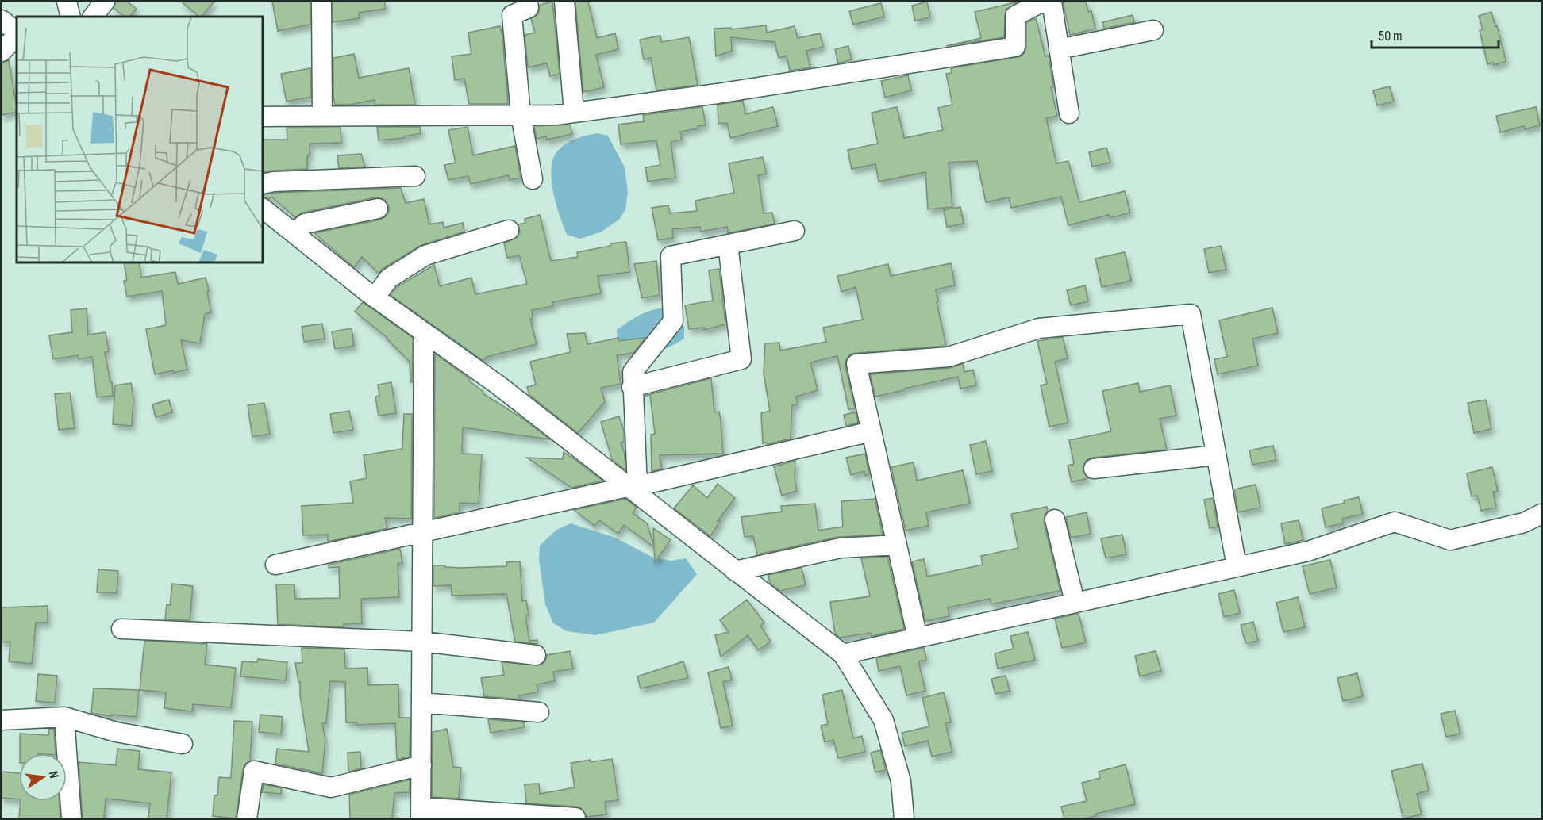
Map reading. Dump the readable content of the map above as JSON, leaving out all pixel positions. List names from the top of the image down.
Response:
{
  "scale_bar": "50 m",
  "north": "right"
}
